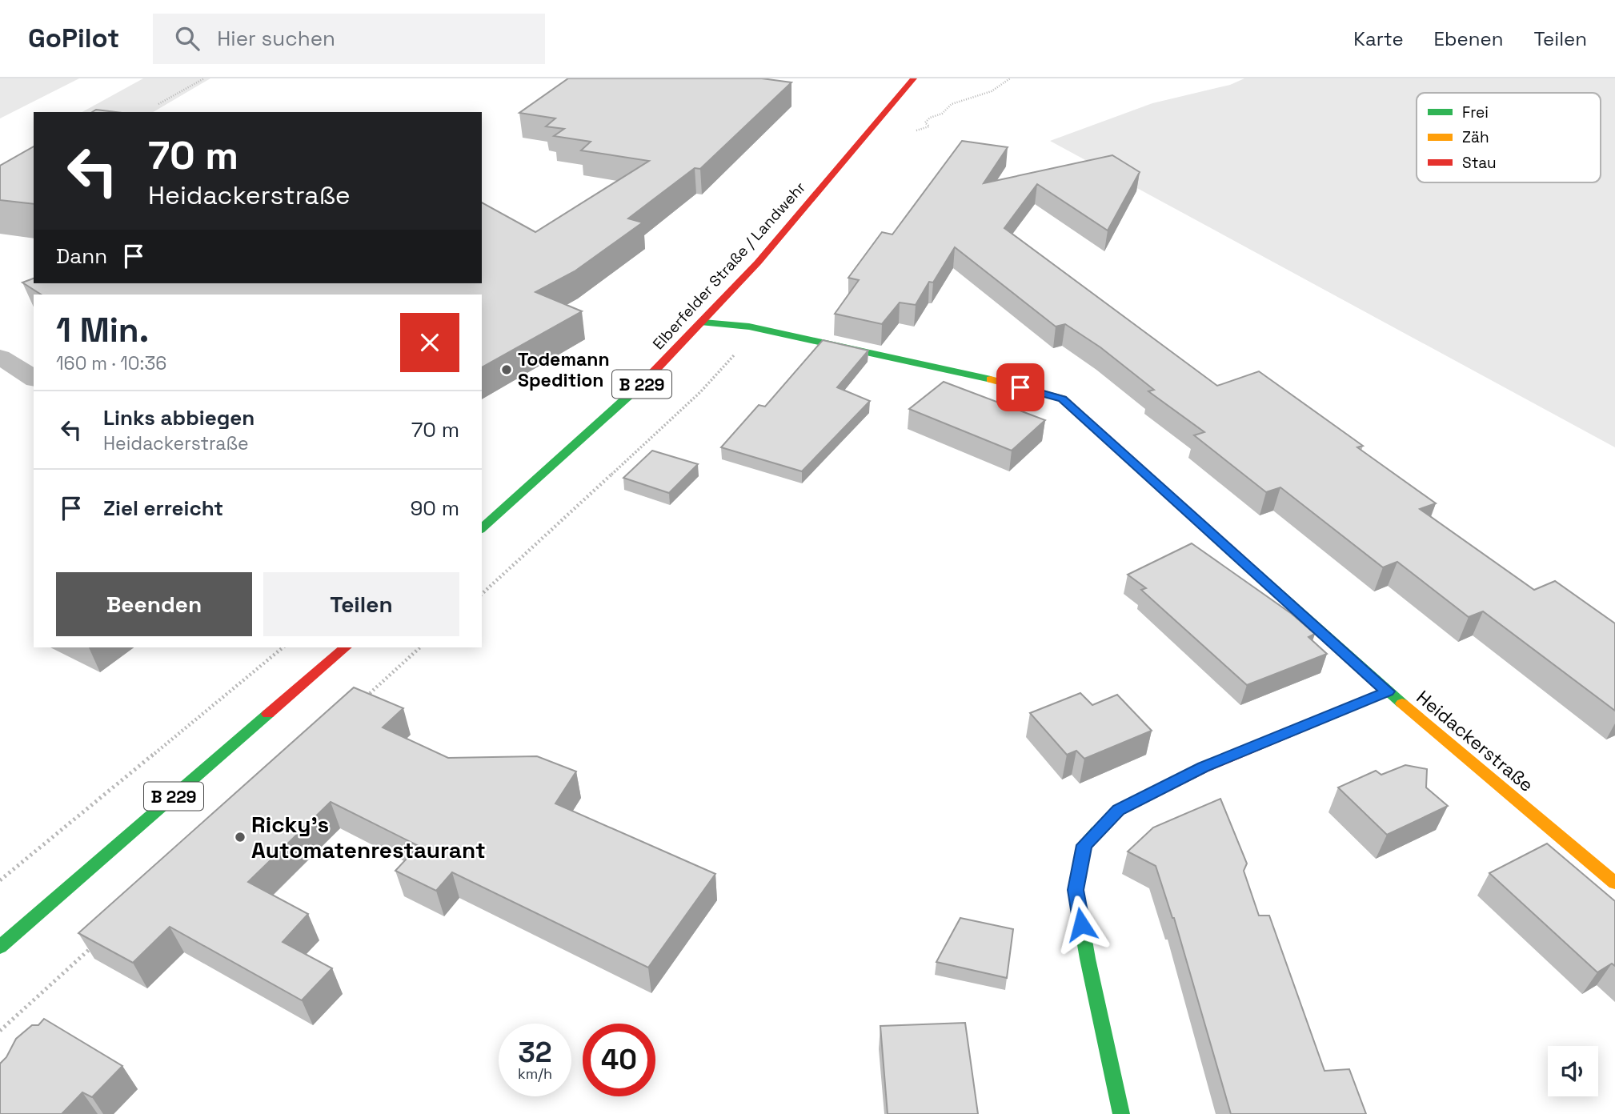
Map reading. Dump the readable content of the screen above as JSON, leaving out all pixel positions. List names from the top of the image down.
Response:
{
  "streets": {
    "street": ["Elberfelder Straße / Landwehr", "B 229", "Heidackerstraße"]
  },
  "crossings": [
    ["Elberfelder Straße / Landwehr", "Heidackerstraße"]
  ],
  "places": ["Todemann Spedition", "Ricky's Automatenrestaurant"],
  "legend": ["Frei", "Zäh", "Stau"],
  "page": {
    "header": "GoPilot",
    "search": "Hier suchen",
    "nav": ["Karte", "Ebenen", "Teilen"],
    "turn": ["70 m", "Heidackerstraße"],
    "then": "Dann",
    "heading": ["1 Min.", "160 m · 10:36"],
    "list": [
      {
        "name": "Links abbiegen",
        "note": "Heidackerstraße",
        "value": "70 m"
      },
      {
        "name": "Ziel erreicht",
        "value": "90 m"
      }
    ],
    "buttons": ["Beenden", "Teilen"],
    "speed": "32 km/h",
    "limit": "40"
  }
}
